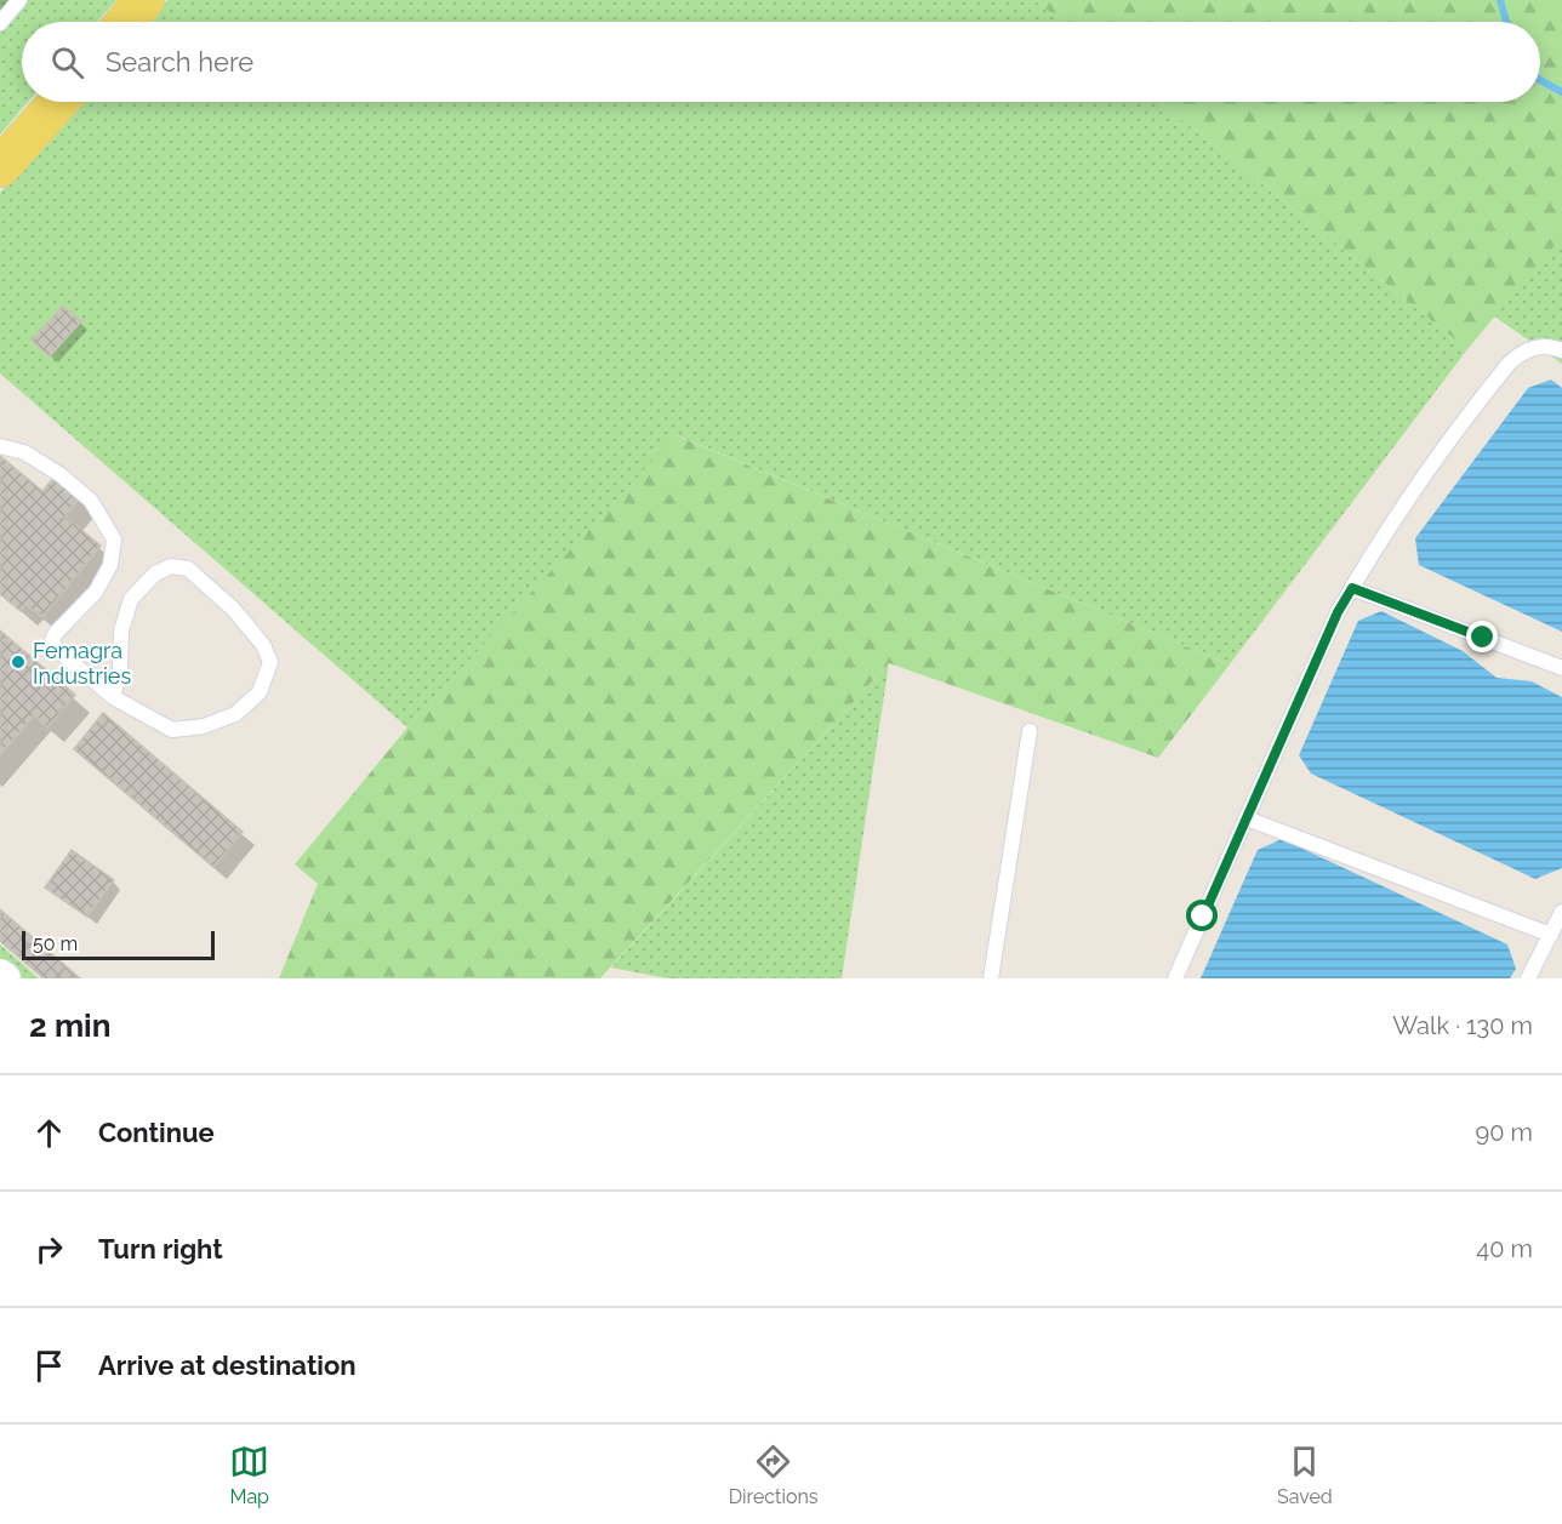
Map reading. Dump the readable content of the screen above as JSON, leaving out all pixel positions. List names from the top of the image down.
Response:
{
  "places": ["Femagra Industries"],
  "scale_bar": "50 m",
  "page": {
    "search": "Search here",
    "scale": "50 m",
    "heading": ["2 min", "Walk · 130 m"],
    "list": [
      ["Continue", "90 m"],
      ["Turn right", "40 m"],
      "Arrive at destination"
    ],
    "nav": ["Map", "Directions", "Saved"]
  }
}
